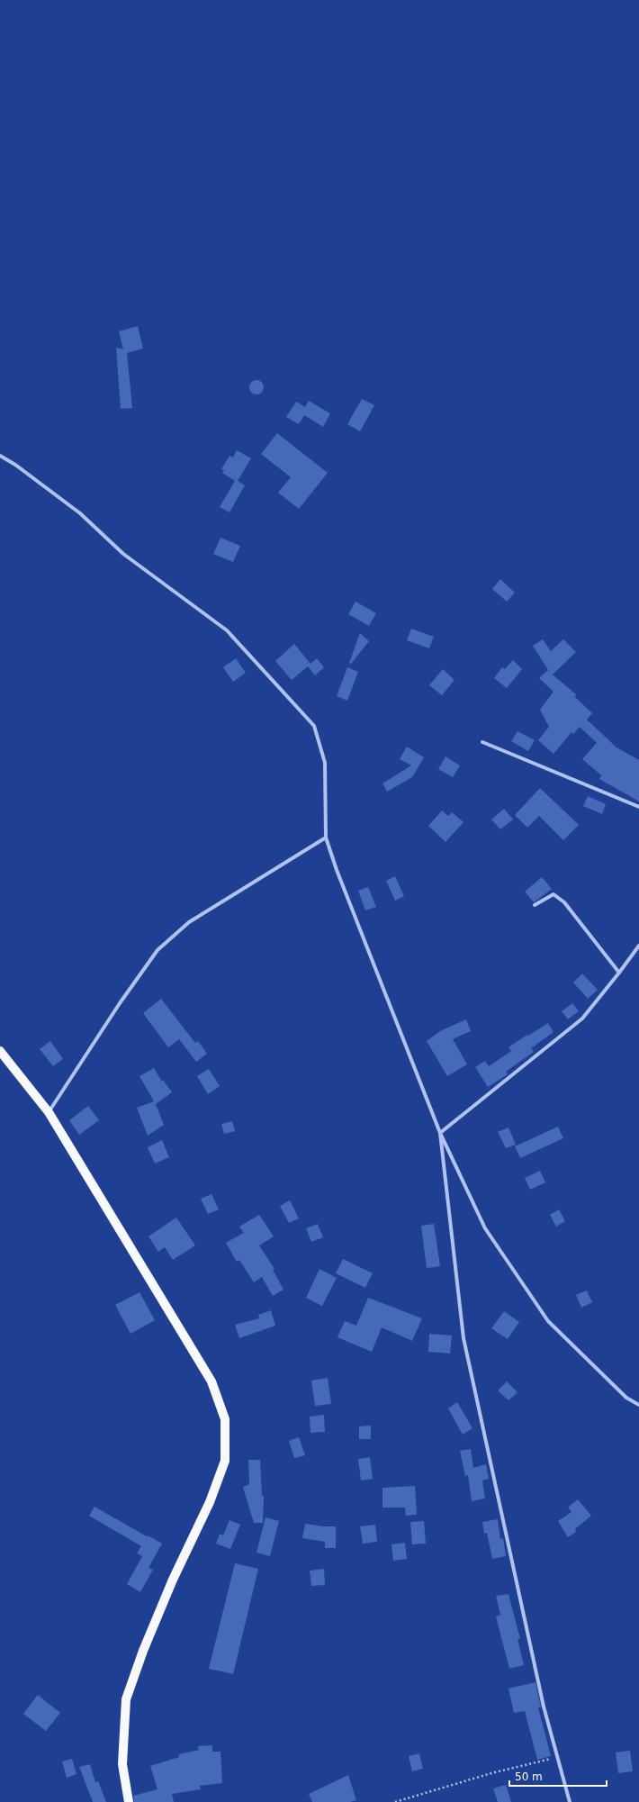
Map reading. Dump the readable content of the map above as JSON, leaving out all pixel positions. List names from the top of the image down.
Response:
{
  "scale_bar": "50 m"
}
